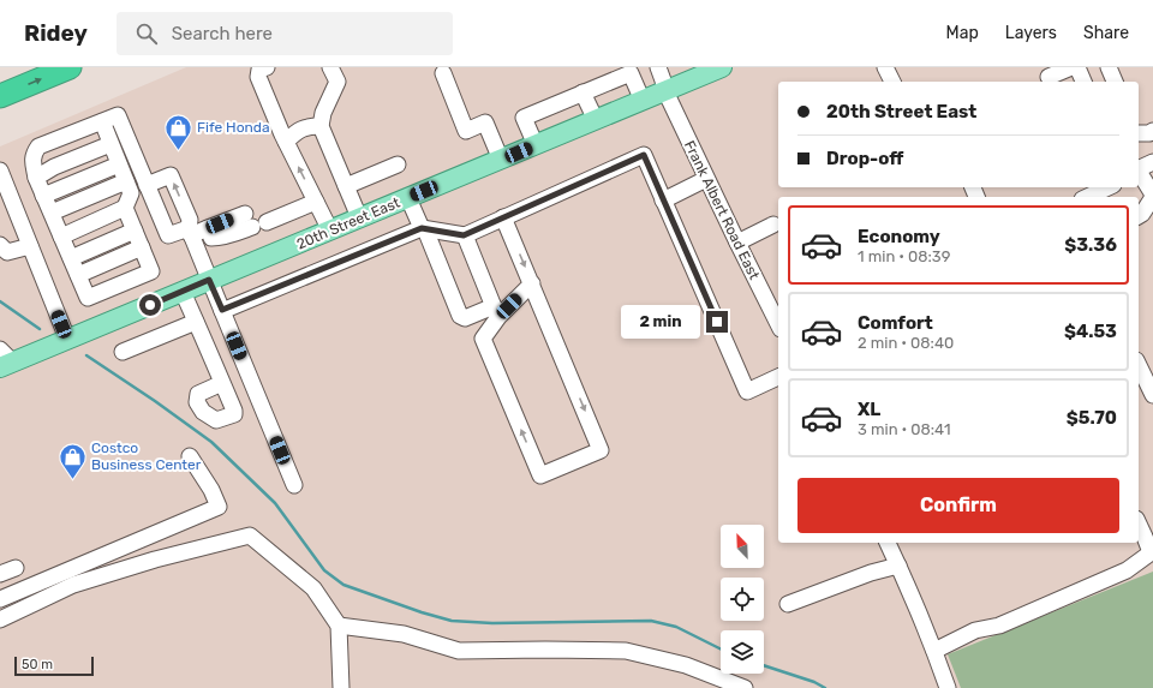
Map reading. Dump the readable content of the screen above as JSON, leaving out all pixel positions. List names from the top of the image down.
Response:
{
  "streets": {
    "main road": ["20th Street East"],
    "street": ["Frank Albert Road East"]
  },
  "crossings": [
    ["Frank Albert Road East", "20th Street East"]
  ],
  "places": {
    "shop": ["Fife Honda", "Costco Business Center"]
  },
  "scale_bar": "50 m",
  "north": "top left",
  "page": {
    "header": "Ridey",
    "search": "Search here",
    "nav": ["Map", "Layers", "Share"],
    "banner": ["20th Street East", "Drop-off"],
    "list": [
      {
        "name": "Economy",
        "note": "1 min · 08:39",
        "value": "$3.36"
      },
      {
        "name": "Comfort",
        "note": "2 min · 08:40",
        "value": "$4.53"
      },
      {
        "name": "XL",
        "note": "3 min · 08:41",
        "value": "$5.70"
      }
    ],
    "bubble": "2 min",
    "buttons": "Confirm",
    "scale": "50 m"
  }
}
